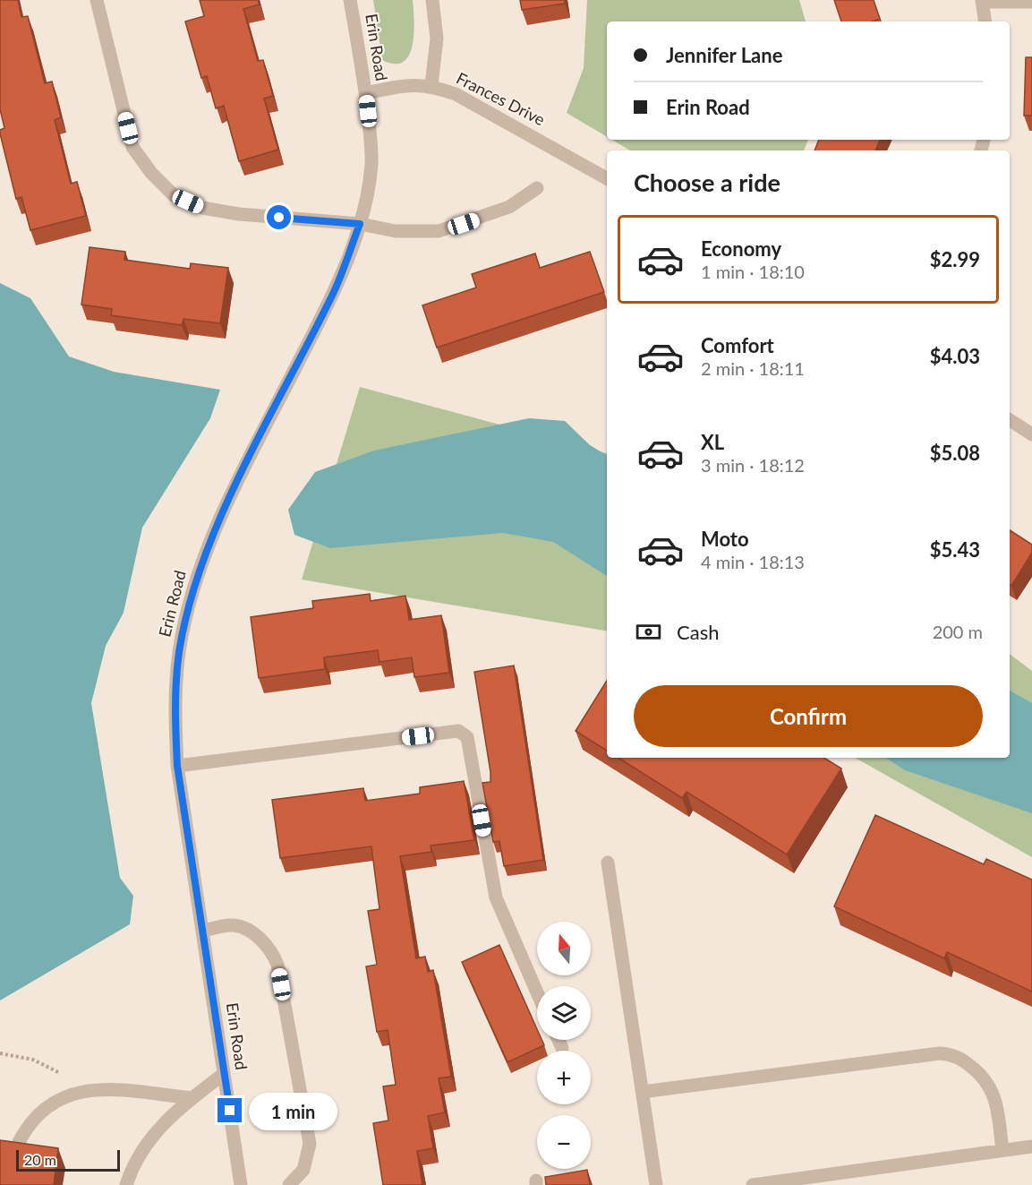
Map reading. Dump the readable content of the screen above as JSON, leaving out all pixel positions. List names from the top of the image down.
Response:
{
  "streets": {
    "street": ["Erin Road", "Frances Drive"]
  },
  "crossings": [
    ["Erin Road", "Frances Drive"]
  ],
  "scale_bar": "20 m",
  "north": "top",
  "page": {
    "banner": ["Jennifer Lane", "Erin Road"],
    "heading": "Choose a ride",
    "list": [
      {
        "name": "Economy",
        "note": "1 min · 18:10",
        "value": "$2.99"
      },
      {
        "name": "Comfort",
        "note": "2 min · 18:11",
        "value": "$4.03"
      },
      {
        "name": "XL",
        "note": "3 min · 18:12",
        "value": "$5.08"
      },
      {
        "name": "Moto",
        "note": "4 min · 18:13",
        "value": "$5.43"
      }
    ],
    "pay": ["Cash", "200 m"],
    "buttons": "Confirm",
    "map_buttons": ["+", "−"],
    "bubble": "1 min",
    "scale": "20 m"
  }
}
